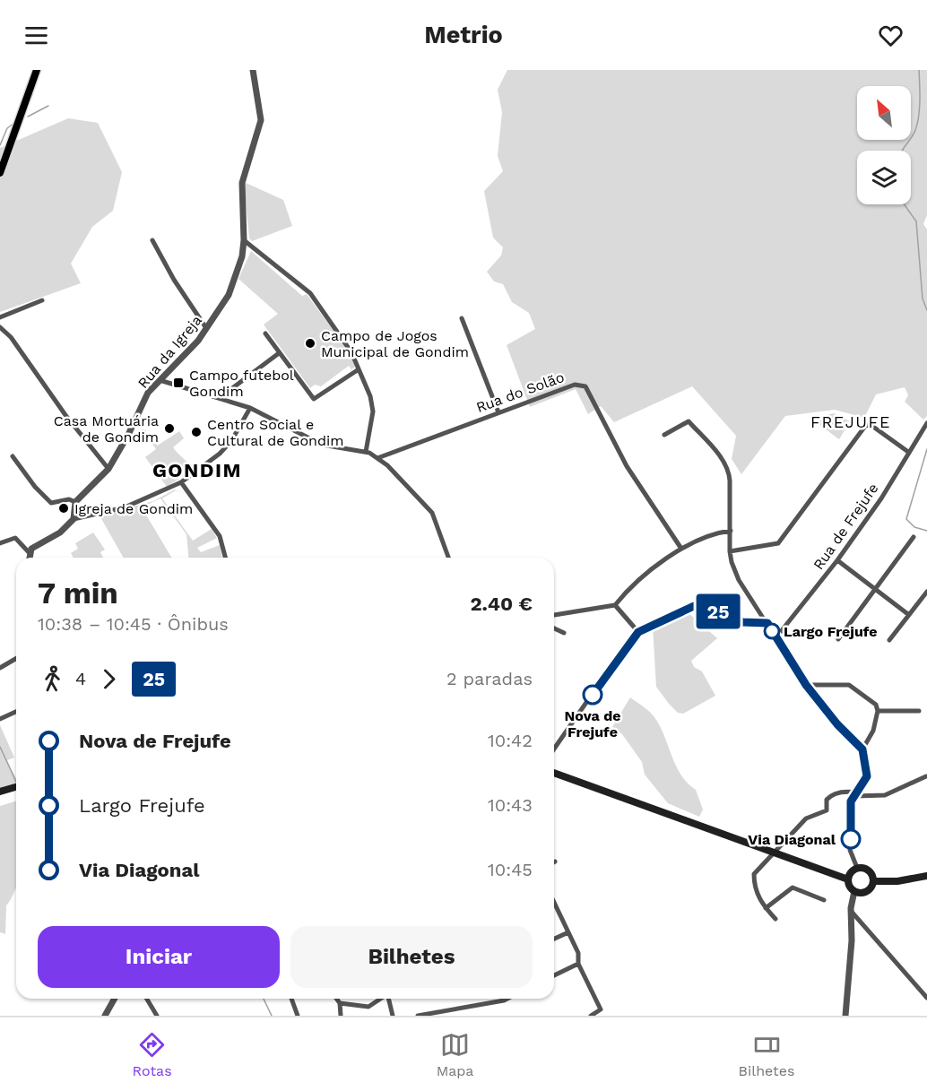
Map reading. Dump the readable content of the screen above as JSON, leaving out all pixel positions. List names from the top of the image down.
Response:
{
  "streets": {
    "street": ["Rua da Igreja", "Rua do Solão", "Rua de Frejufe"]
  },
  "districts": ["FREJUFE", "GONDIM"],
  "places": {
    "other": [
      "Campo de Jogos Municipal de Gondim",
      "Casa Mortuária de Gondim",
      "Centro Social e Cultural de Gondim",
      "Igreja de Gondim",
      "Largo Frejufe",
      "Nova de Frejufe",
      "Via Diagonal"
    ],
    "transit": ["Campo futebol Gondim"]
  },
  "lines": ["bus line 25"],
  "north": "top left",
  "page": {
    "header": "Metrio",
    "on_map": "25",
    "heading": ["7 min", "10:38 – 10:45 · Ônibus", "2.40 €"],
    "legs": ["4", "25", "2 paradas"],
    "list": [
      {
        "name": "Nova de Frejufe",
        "value": "10:42"
      },
      {
        "name": "Largo Frejufe",
        "value": "10:43"
      },
      {
        "name": "Via Diagonal",
        "value": "10:45"
      }
    ],
    "buttons": ["Iniciar", "Bilhetes"],
    "tabs": ["Rotas", "Mapa", "Bilhetes"]
  }
}
